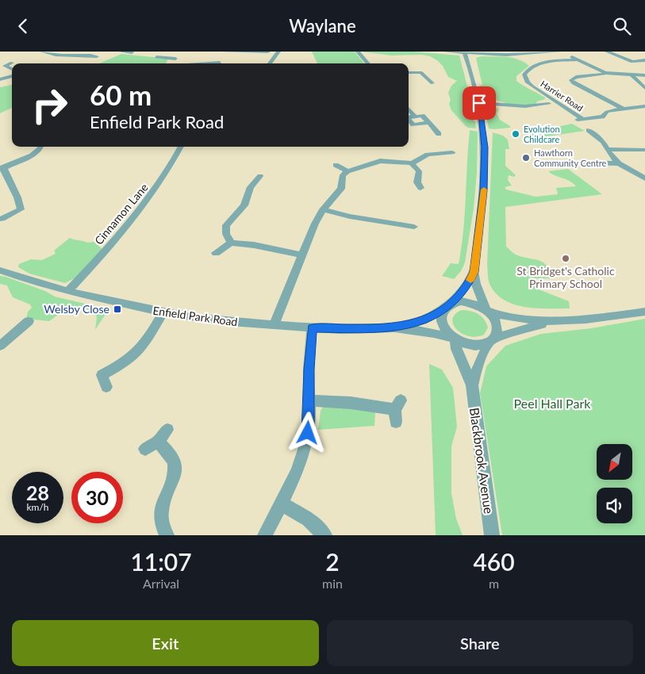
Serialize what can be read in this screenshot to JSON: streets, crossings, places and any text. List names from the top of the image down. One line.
{"streets":{"street":["Harrier Road","Cinnamon Lane","Enfield Park Road","Blackbrook Avenue"]},"crossings":[["Cinnamon Lane","Enfield Park Road"],["Enfield Park Road","Blackbrook Avenue"]],"parks":["Peel Hall Park"],"places":{"other":["Evolution Childcare","Hawthorn Community Centre","St Bridget's Catholic Primary School"],"transit":["Welsby Close"]},"north":"bottom left","page":{"header":"Waylane","turn":["60 m","Enfield Park Road"],"speed":"28 km/h","limit":"30","eta":["11:07","Arrival","2","min","460","m"],"buttons":["Exit","Share"]}}
